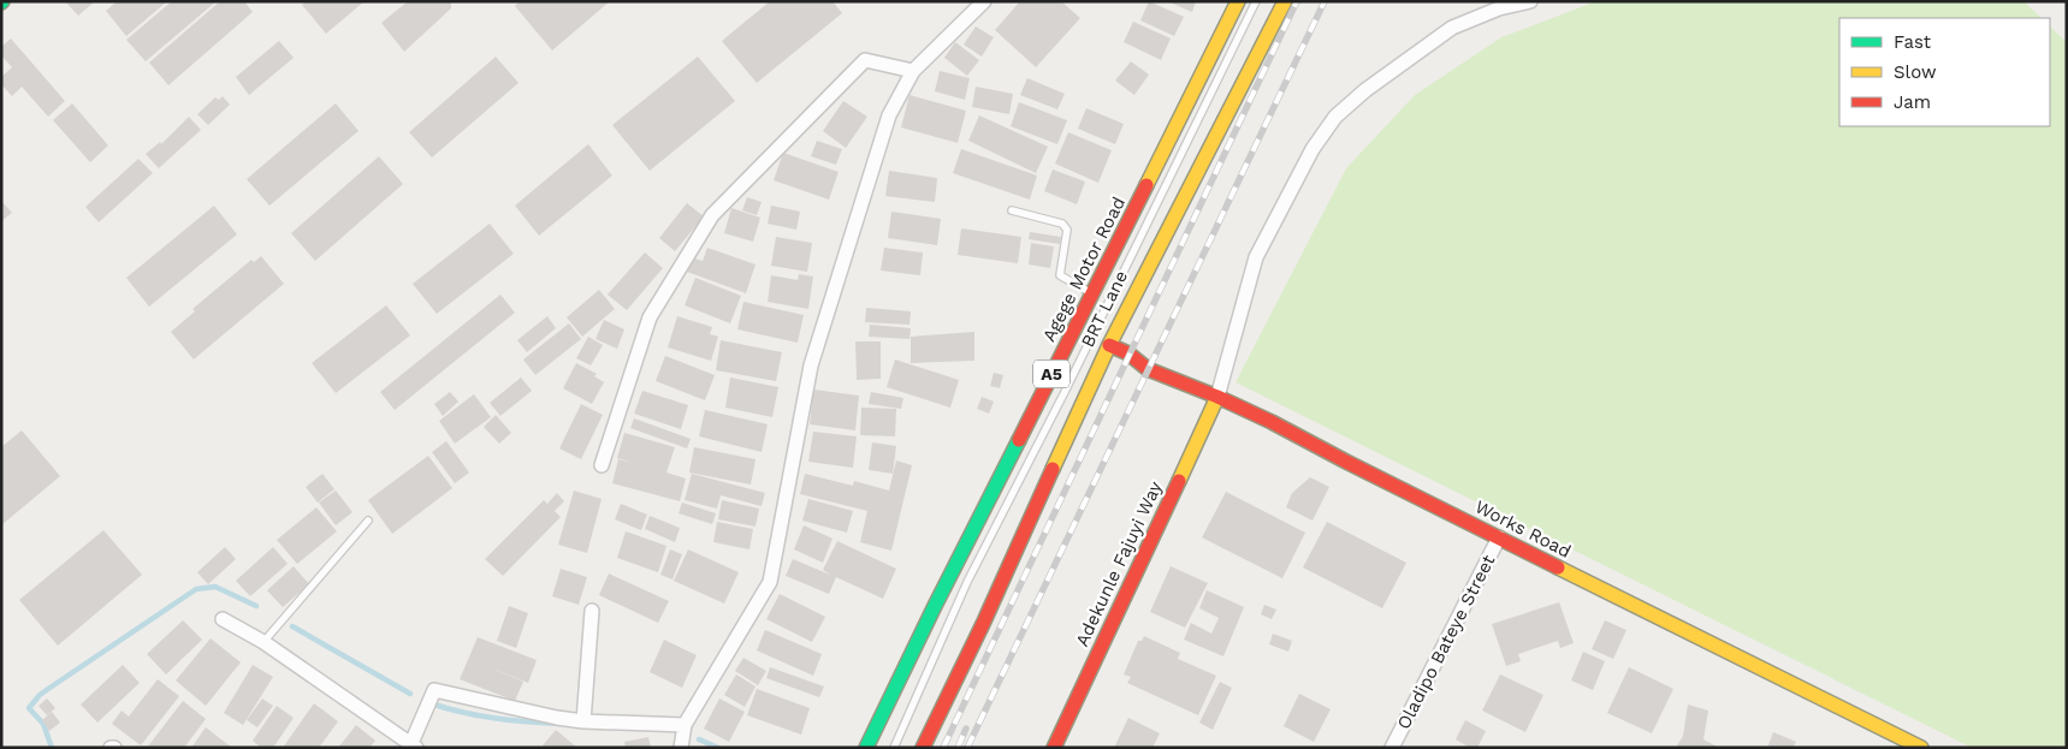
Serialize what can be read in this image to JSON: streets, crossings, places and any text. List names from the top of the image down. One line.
{"streets":{"main road":["Agege Motor Road","A5","Works Road","Adekunle Fajuyi Way"],"street":["Oladipo Bateye Street"],"lane":["BRT Lane"]},"crossings":[["A5","Works Road"],["Works Road","Adekunle Fajuyi Way"],["Works Road","Oladipo Bateye Street"]],"legend":["Fast","Slow","Jam"]}
